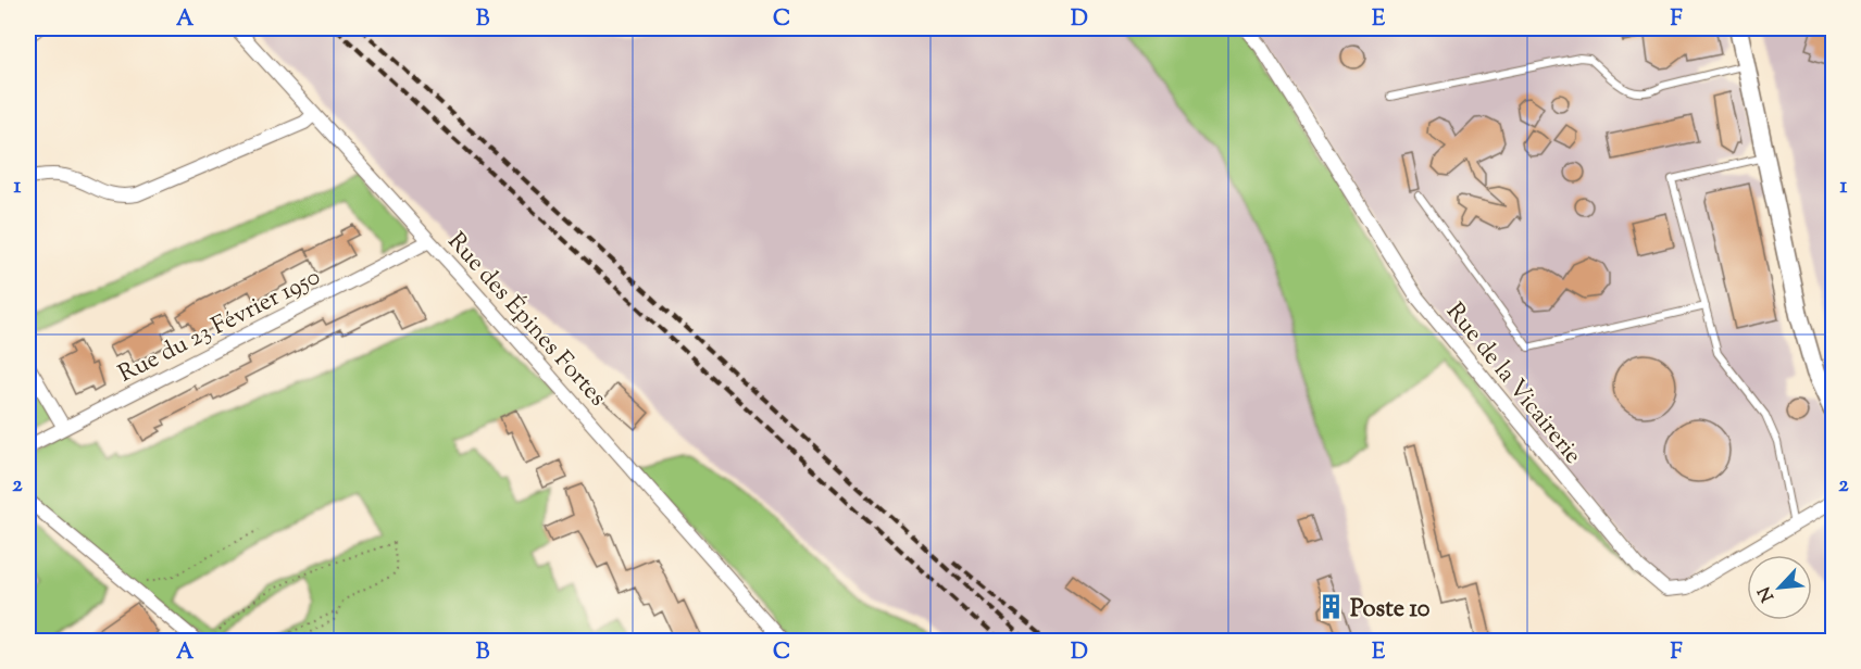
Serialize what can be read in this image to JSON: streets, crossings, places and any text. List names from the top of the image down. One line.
{"streets":{"street":["Rue des Épines Fortes","Rue du 23 Février 1950","Rue de la Vicairerie"]},"crossings":[["Rue des Épines Fortes","Rue du 23 Février 1950"]],"places":{"building":["Poste 10"]},"north":"bottom left","grid":{"columns":["A","B","C","D","E","F"],"rows":["1","2"]}}
